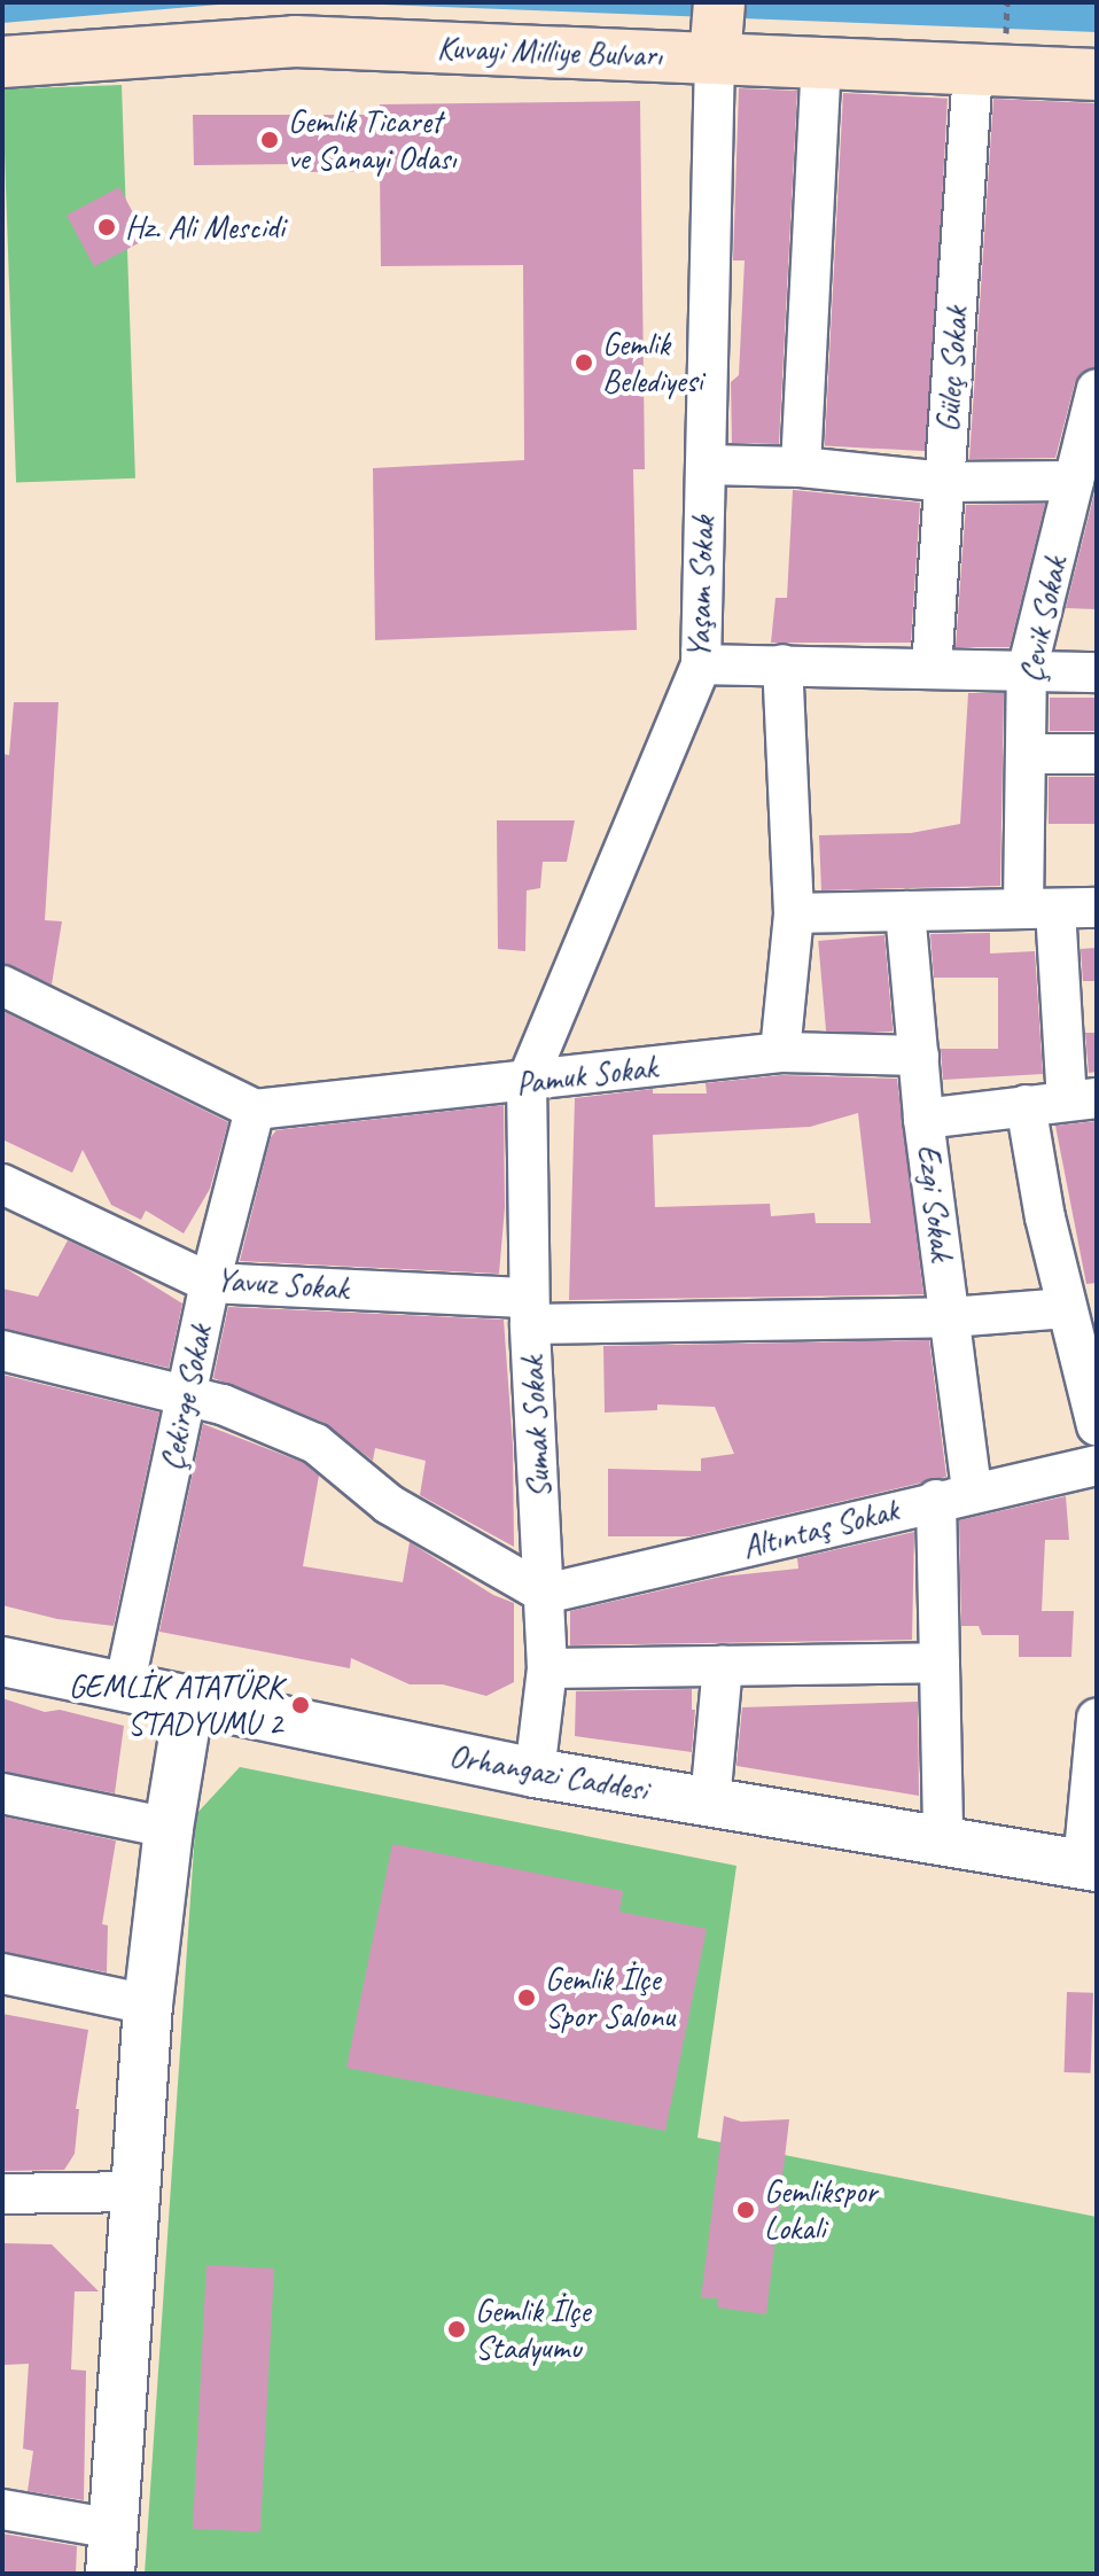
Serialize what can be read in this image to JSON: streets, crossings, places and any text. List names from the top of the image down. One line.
{"streets":{"main road":["Kuvayi Milliye Bulvarı"],"street":["Güleç Sokak","Yaşam Sokak","Çevik Sokak","Pamuk Sokak","Ezgi Sokak","Yavuz Sokak","Çekirge Sokak","Sumak Sokak","Altıntaş Sokak","Orhangazi Caddesi"]},"crossings":[["Kuvayi Milliye Bulvarı","Güleç Sokak"],["Kuvayi Milliye Bulvarı","Yaşam Sokak"],["Yaşam Sokak","Pamuk Sokak"],["Yaşam Sokak","Sumak Sokak"],["Pamuk Sokak","Ezgi Sokak"],["Pamuk Sokak","Çekirge Sokak"],["Pamuk Sokak","Sumak Sokak"],["Ezgi Sokak","Yavuz Sokak"],["Ezgi Sokak","Altıntaş Sokak"],["Ezgi Sokak","Orhangazi Caddesi"],["Yavuz Sokak","Çekirge Sokak"],["Yavuz Sokak","Sumak Sokak"],["Çekirge Sokak","Orhangazi Caddesi"],["Sumak Sokak","Altıntaş Sokak"],["Sumak Sokak","Orhangazi Caddesi"]],"places":["Gemlik Ticaret ve Sanayi Odası","Hz. Ali Mescidi","Gemlik Belediyesi","GEMLİK ATATÜRK STADYUMU 2","Gemlik İlçe Spor Salonu","Gemlikspor Lokali","Gemlik İlçe Stadyumu"]}
